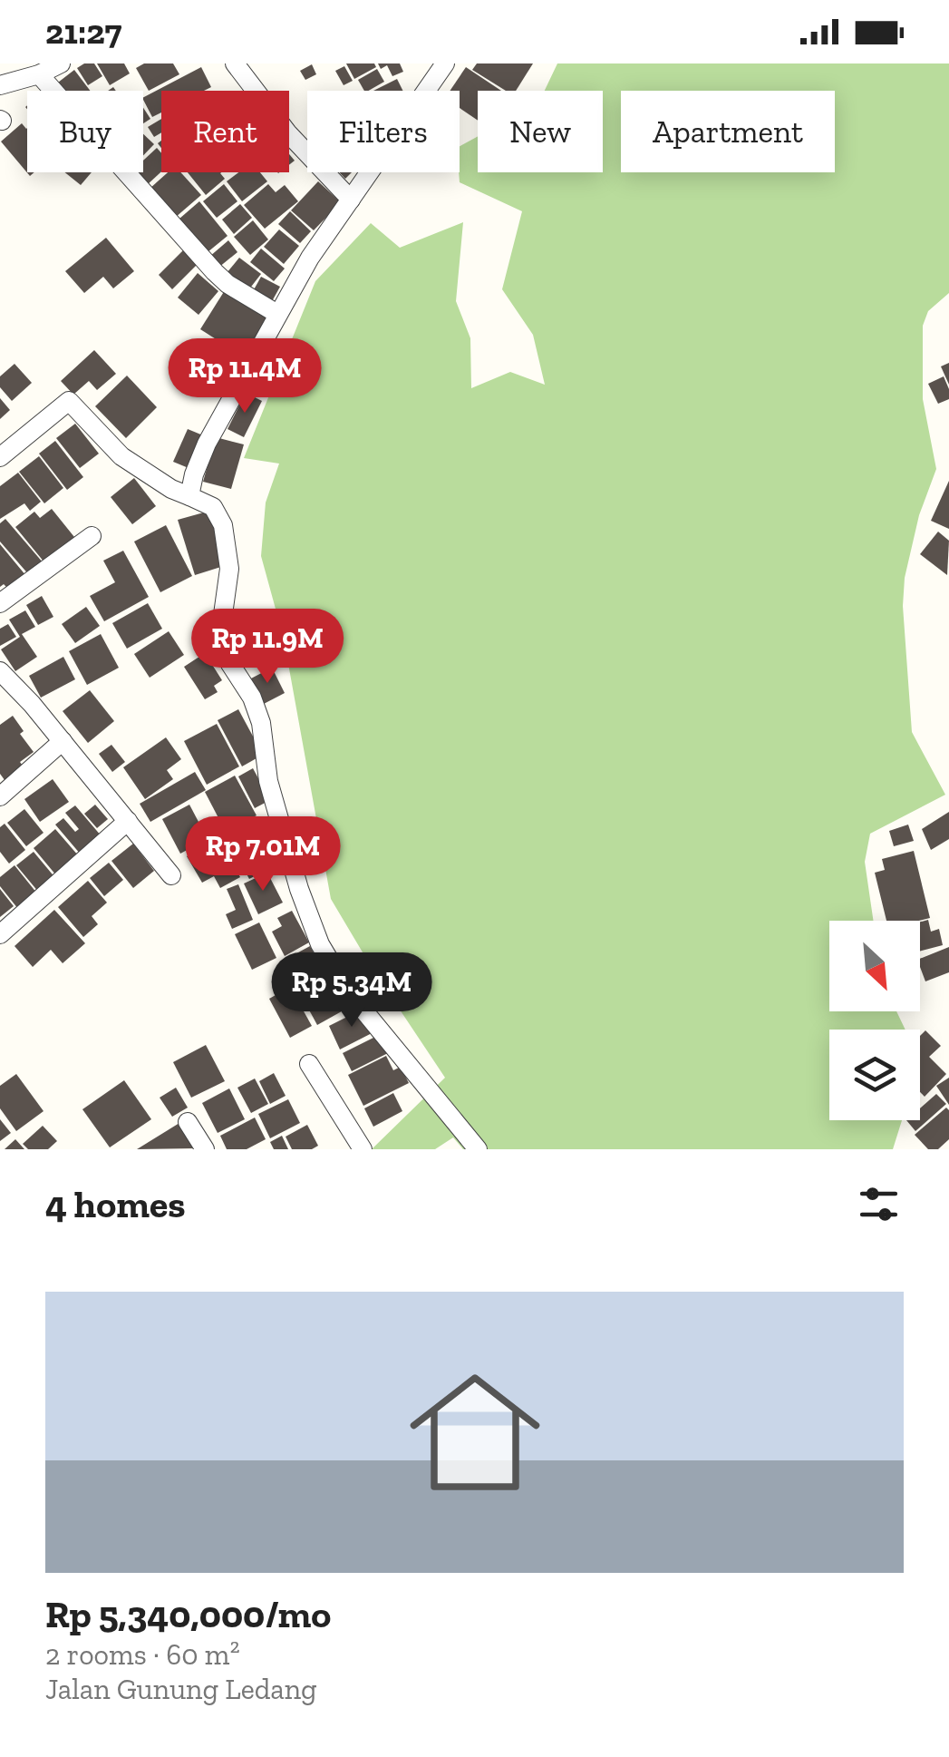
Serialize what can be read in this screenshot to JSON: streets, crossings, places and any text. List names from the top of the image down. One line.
{"north":"bottom right","page":{"status":"21:27","chip":["Buy","Rent","Filters","New","Apartment"],"price":["Rp 11.4M","Rp 11.9M","Rp 7.01M","Rp 5.34M"],"heading":"4 homes","list":[{"name":"Rp 5,340,000/mo","note":"2 rooms · 60 m² · Jalan Gunung Ledang"}]}}
